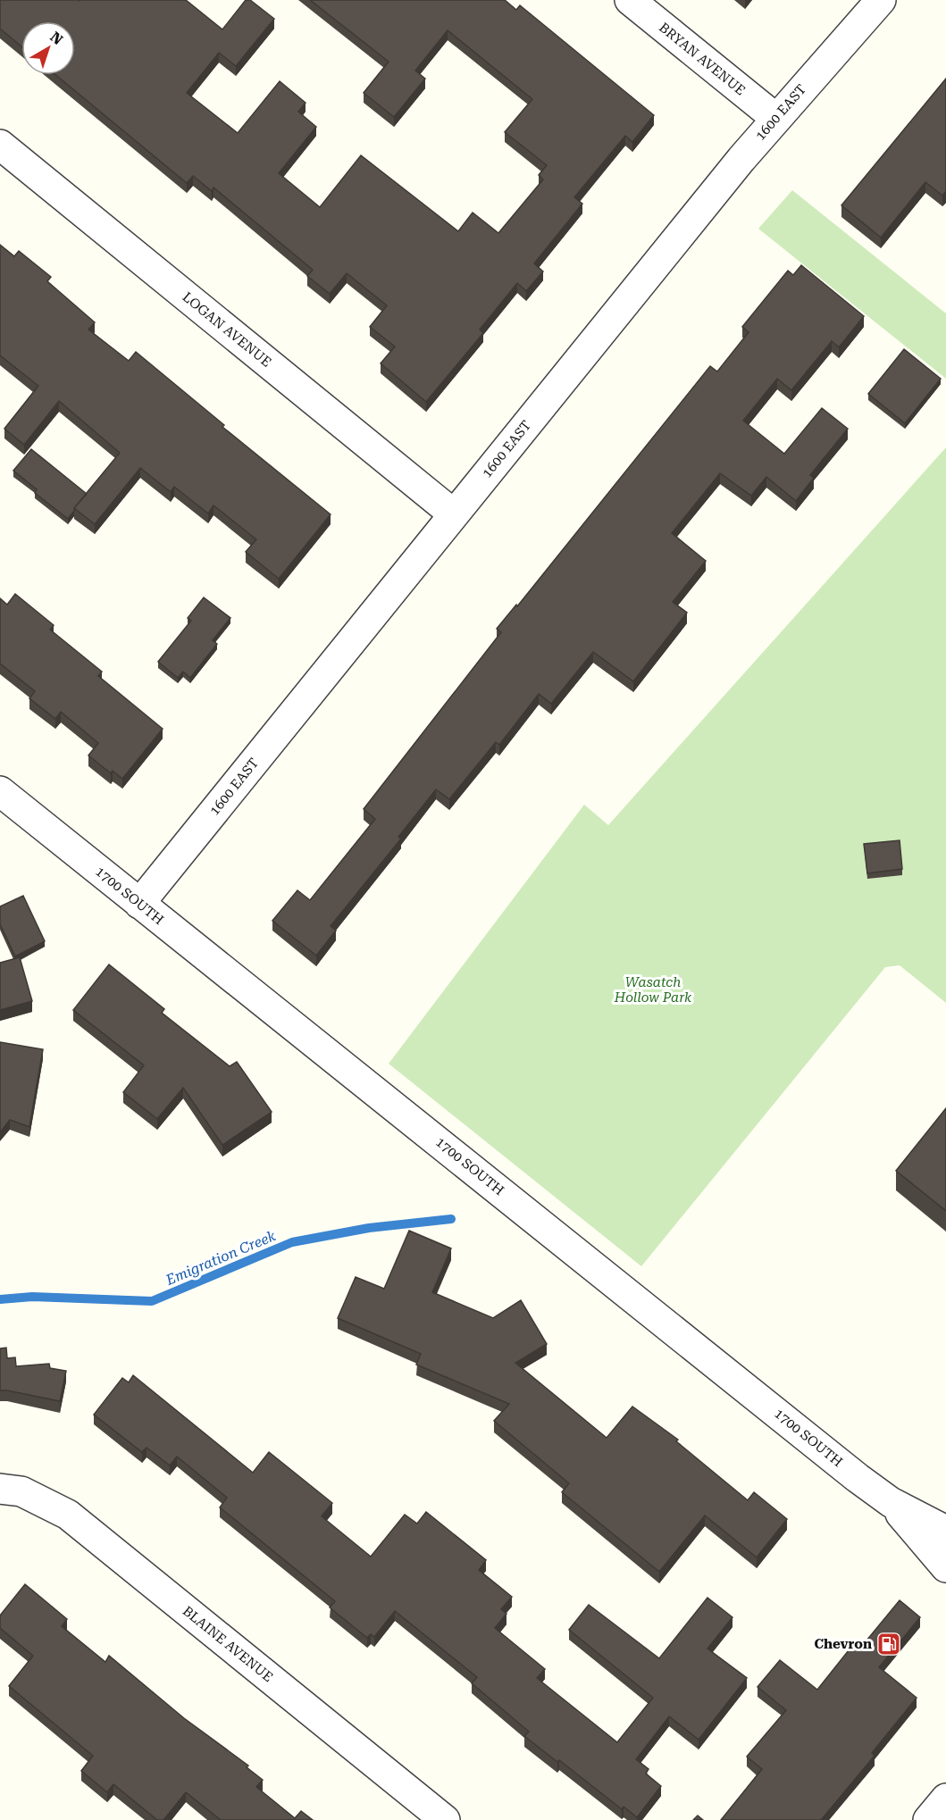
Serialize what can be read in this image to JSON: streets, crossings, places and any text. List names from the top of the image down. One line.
{"streets":{"street":["BRYAN AVENUE","1600 EAST","LOGAN AVENUE","1700 SOUTH","BLAINE AVENUE"]},"crossings":[["BRYAN AVENUE","1600 EAST"],["1600 EAST","LOGAN AVENUE"],["1600 EAST","1700 SOUTH"]],"water":["Emigration Creek"],"parks":["Wasatch Hollow Park"],"places":{"fuel station":["Chevron"]},"north":"top right"}
